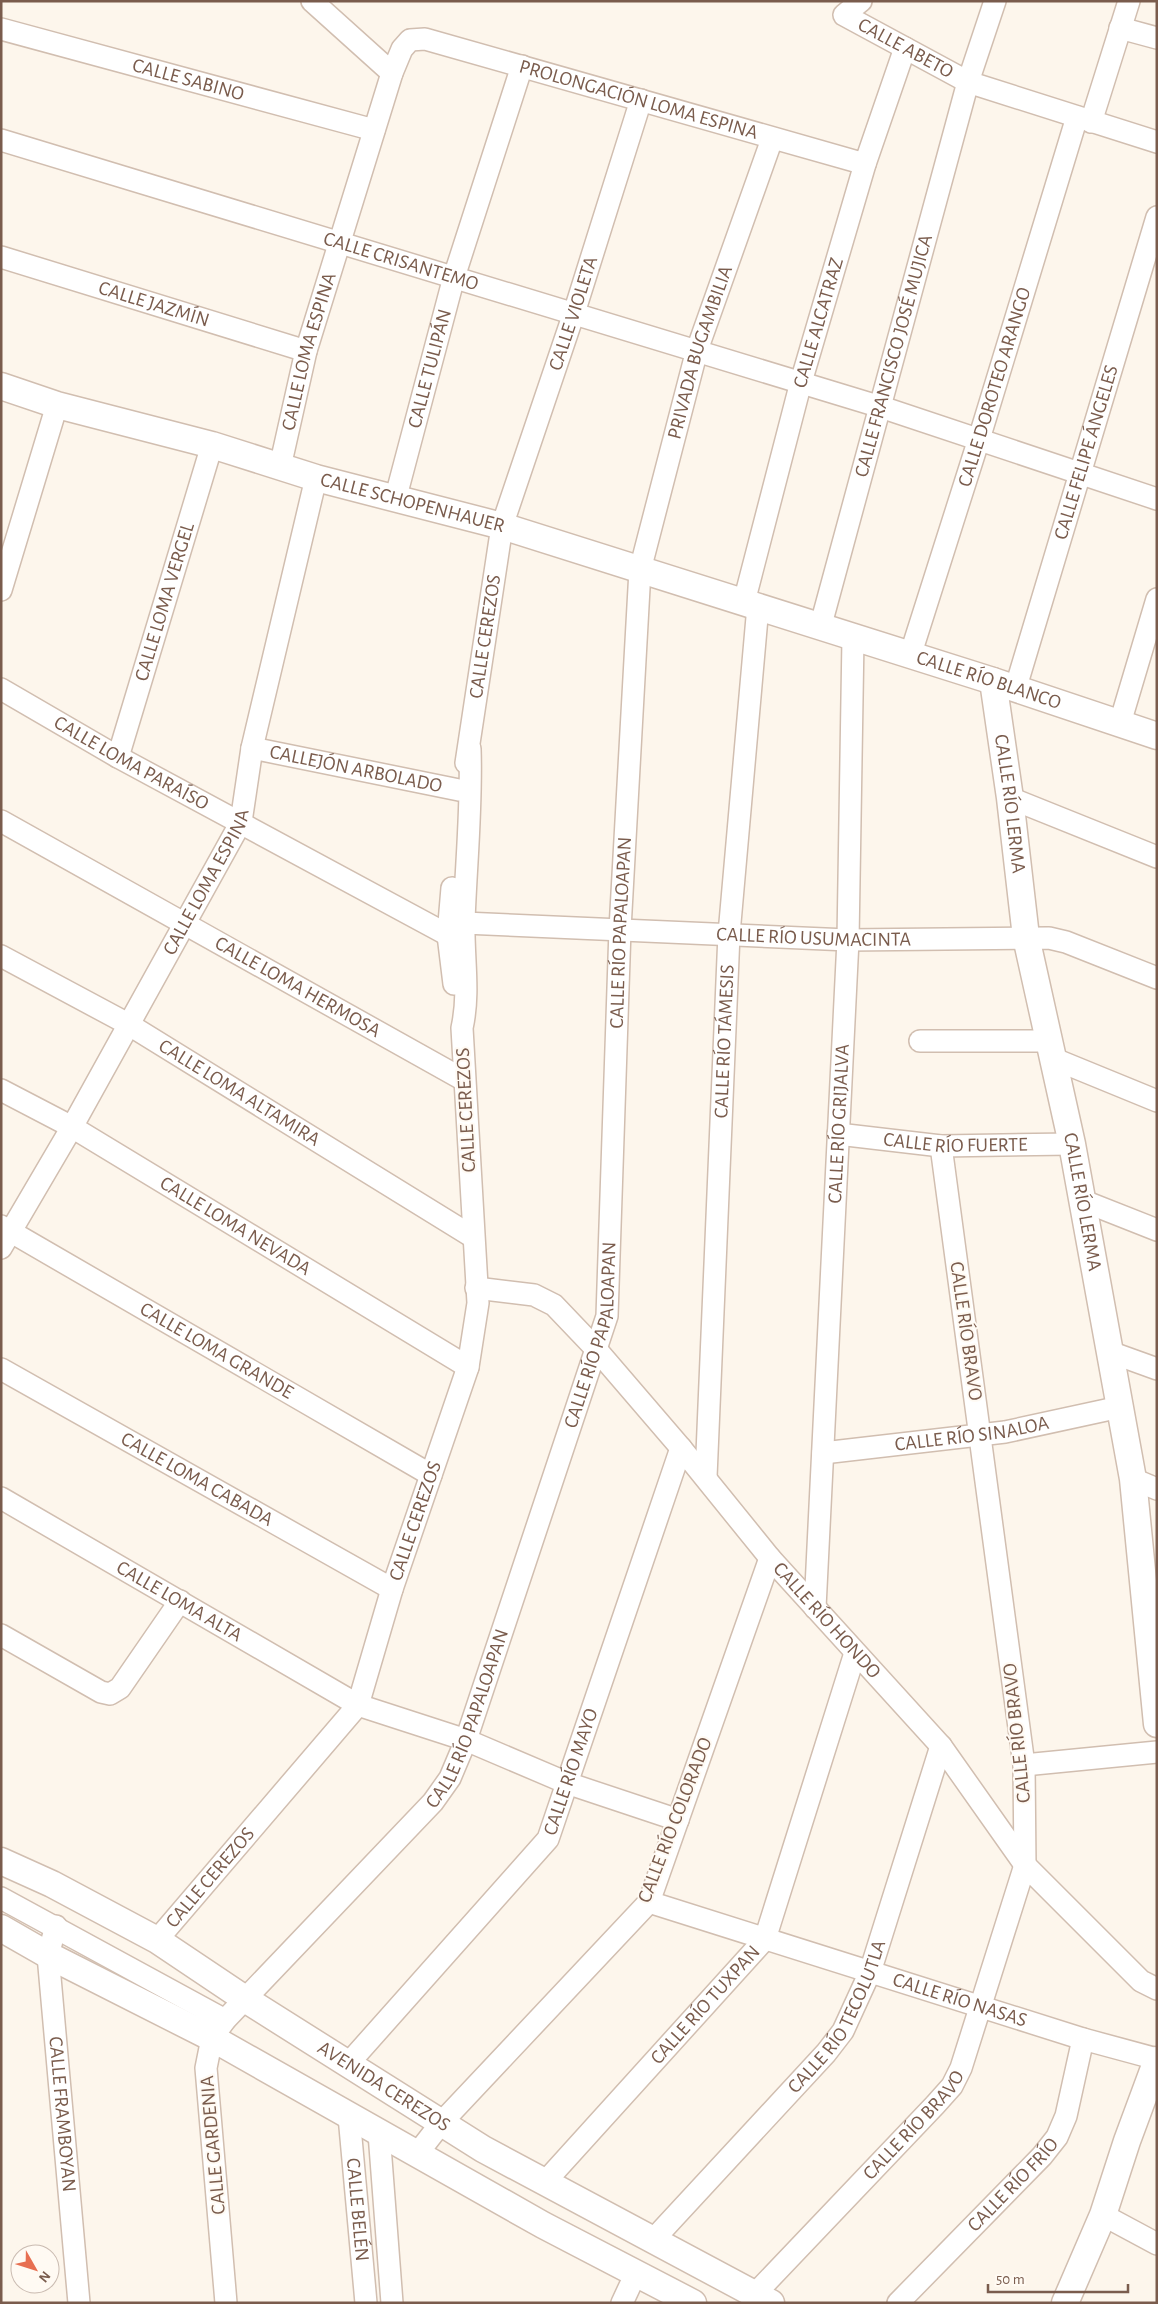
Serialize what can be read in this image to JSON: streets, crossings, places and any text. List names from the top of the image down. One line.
{"streets":{"street":["CALLE ABETO","CALLE SABINO","PROLONGACIÓN LOMA ESPINA","CALLE CRISANTEMO","CALLE JAZMÍN","CALLE VIOLETA","CALLE ALCATRAZ","CALLE LOMA ESPINA","PRIVADA BUGAMBILIA","CALLE FRANCISCO JOSÉ MUJICA","CALLE TULIPÁN","CALLE DOROTEO ARANGO","CALLE FELIPE ÁNGELES","CALLE SCHOPENHAUER","CALLE LOMA VERGEL","CALLE CEREZOS","CALLE RÍO BLANCO","CALLE LOMA PARAÍSO","CALLEJÓN ARBOLADO","CALLE RÍO LERMA","CALLE RÍO PAPALOAPAN","CALLE RÍO USUMACINTA","CALLE LOMA HERMOSA","CALLE RÍO TÁMESIS","CALLE LOMA ALTAMIRA","CALLE RÍO GRIJALVA","CALLE RÍO FUERTE","CALLE LOMA NEVADA","CALLE RÍO BRAVO","CALLE LOMA GRANDE","CALLE RÍO SINALOA","CALLE LOMA CABADA","CALLE LOMA ALTA","CALLE RÍO HONDO","CALLE RÍO MAYO","CALLE RÍO COLORADO","CALLE RÍO NASAS","CALLE RÍO TUXPAN","CALLE RÍO TECOLUTLA","AVENIDA CEREZOS","CALLE FRAMBOYAN","CALLE GARDENIA","CALLE RÍO FRÍO","CALLE BELÉN"]},"crossings":[["CALLE ABETO","CALLE ALCATRAZ"],["CALLE ABETO","CALLE FRANCISCO JOSÉ MUJICA"],["CALLE ABETO","CALLE DOROTEO ARANGO"],["CALLE SABINO","CALLE LOMA ESPINA"],["PROLONGACIÓN LOMA ESPINA","CALLE VIOLETA"],["PROLONGACIÓN LOMA ESPINA","CALLE ALCATRAZ"],["PROLONGACIÓN LOMA ESPINA","CALLE LOMA ESPINA"],["PROLONGACIÓN LOMA ESPINA","PRIVADA BUGAMBILIA"],["PROLONGACIÓN LOMA ESPINA","CALLE TULIPÁN"],["CALLE CRISANTEMO","CALLE VIOLETA"],["CALLE CRISANTEMO","CALLE ALCATRAZ"],["CALLE CRISANTEMO","CALLE LOMA ESPINA"],["CALLE CRISANTEMO","PRIVADA BUGAMBILIA"],["CALLE CRISANTEMO","CALLE FRANCISCO JOSÉ MUJICA"],["CALLE CRISANTEMO","CALLE TULIPÁN"],["CALLE CRISANTEMO","CALLE DOROTEO ARANGO"],["CALLE CRISANTEMO","CALLE FELIPE ÁNGELES"],["CALLE JAZMÍN","CALLE LOMA ESPINA"],["CALLE VIOLETA","CALLE SCHOPENHAUER"],["CALLE VIOLETA","CALLE CEREZOS"],["CALLE ALCATRAZ","CALLE SCHOPENHAUER"],["CALLE ALCATRAZ","CALLE RÍO TÁMESIS"],["CALLE LOMA ESPINA","CALLE SCHOPENHAUER"],["CALLE LOMA ESPINA","CALLE LOMA PARAÍSO"],["CALLE LOMA ESPINA","CALLEJÓN ARBOLADO"],["CALLE LOMA ESPINA","CALLE LOMA HERMOSA"],["CALLE LOMA ESPINA","CALLE LOMA ALTAMIRA"],["CALLE LOMA ESPINA","CALLE LOMA NEVADA"],["CALLE LOMA ESPINA","CALLE LOMA GRANDE"],["PRIVADA BUGAMBILIA","CALLE SCHOPENHAUER"],["PRIVADA BUGAMBILIA","CALLE RÍO PAPALOAPAN"],["CALLE FRANCISCO JOSÉ MUJICA","CALLE SCHOPENHAUER"],["CALLE FRANCISCO JOSÉ MUJICA","CALLE RÍO BLANCO"],["CALLE TULIPÁN","CALLE SCHOPENHAUER"],["CALLE DOROTEO ARANGO","CALLE RÍO BLANCO"],["CALLE FELIPE ÁNGELES","CALLE RÍO BLANCO"],["CALLE FELIPE ÁNGELES","CALLE RÍO LERMA"],["CALLE SCHOPENHAUER","CALLE LOMA VERGEL"],["CALLE SCHOPENHAUER","CALLE CEREZOS"],["CALLE SCHOPENHAUER","CALLE RÍO BLANCO"],["CALLE SCHOPENHAUER","CALLE RÍO PAPALOAPAN"],["CALLE SCHOPENHAUER","CALLE RÍO TÁMESIS"],["CALLE LOMA VERGEL","CALLE LOMA PARAÍSO"],["CALLE CEREZOS","CALLE LOMA PARAÍSO"],["CALLE CEREZOS","CALLEJÓN ARBOLADO"],["CALLE CEREZOS","CALLE RÍO USUMACINTA"],["CALLE CEREZOS","CALLE LOMA HERMOSA"],["CALLE CEREZOS","CALLE LOMA ALTAMIRA"],["CALLE CEREZOS","CALLE LOMA NEVADA"],["CALLE CEREZOS","CALLE LOMA GRANDE"],["CALLE CEREZOS","CALLE LOMA CABADA"],["CALLE CEREZOS","CALLE LOMA ALTA"],["CALLE CEREZOS","CALLE RÍO HONDO"],["CALLE CEREZOS","AVENIDA CEREZOS"],["CALLE RÍO BLANCO","CALLE RÍO LERMA"],["CALLE RÍO BLANCO","CALLE RÍO GRIJALVA"],["CALLE LOMA PARAÍSO","CALLE RÍO USUMACINTA"],["CALLE RÍO LERMA","CALLE RÍO USUMACINTA"],["CALLE RÍO LERMA","CALLE RÍO FUERTE"],["CALLE RÍO LERMA","CALLE RÍO SINALOA"],["CALLE RÍO PAPALOAPAN","CALLE RÍO USUMACINTA"],["CALLE RÍO PAPALOAPAN","CALLE LOMA ALTA"],["CALLE RÍO PAPALOAPAN","CALLE RÍO HONDO"],["CALLE RÍO PAPALOAPAN","AVENIDA CEREZOS"],["CALLE RÍO USUMACINTA","CALLE RÍO TÁMESIS"],["CALLE RÍO USUMACINTA","CALLE RÍO GRIJALVA"],["CALLE RÍO TÁMESIS","CALLE RÍO HONDO"],["CALLE RÍO GRIJALVA","CALLE RÍO FUERTE"],["CALLE RÍO GRIJALVA","CALLE RÍO SINALOA"],["CALLE RÍO GRIJALVA","CALLE RÍO HONDO"],["CALLE RÍO FUERTE","CALLE RÍO BRAVO"],["CALLE RÍO BRAVO","CALLE RÍO SINALOA"],["CALLE RÍO BRAVO","CALLE RÍO HONDO"],["CALLE RÍO BRAVO","CALLE RÍO NASAS"],["CALLE RÍO BRAVO","AVENIDA CEREZOS"],["CALLE LOMA ALTA","CALLE RÍO MAYO"],["CALLE LOMA ALTA","CALLE RÍO COLORADO"],["CALLE RÍO HONDO","CALLE RÍO MAYO"],["CALLE RÍO HONDO","CALLE RÍO COLORADO"],["CALLE RÍO HONDO","CALLE RÍO TUXPAN"],["CALLE RÍO HONDO","CALLE RÍO TECOLUTLA"],["CALLE RÍO MAYO","AVENIDA CEREZOS"],["CALLE RÍO COLORADO","CALLE RÍO NASAS"],["CALLE RÍO COLORADO","AVENIDA CEREZOS"],["CALLE RÍO NASAS","CALLE RÍO TUXPAN"],["CALLE RÍO NASAS","CALLE RÍO TECOLUTLA"],["CALLE RÍO NASAS","CALLE RÍO FRÍO"],["CALLE RÍO TUXPAN","AVENIDA CEREZOS"],["CALLE RÍO TECOLUTLA","AVENIDA CEREZOS"],["AVENIDA CEREZOS","CALLE FRAMBOYAN"],["AVENIDA CEREZOS","CALLE GARDENIA"],["AVENIDA CEREZOS","CALLE BELÉN"]],"scale_bar":"50 m","north":"bottom right"}
